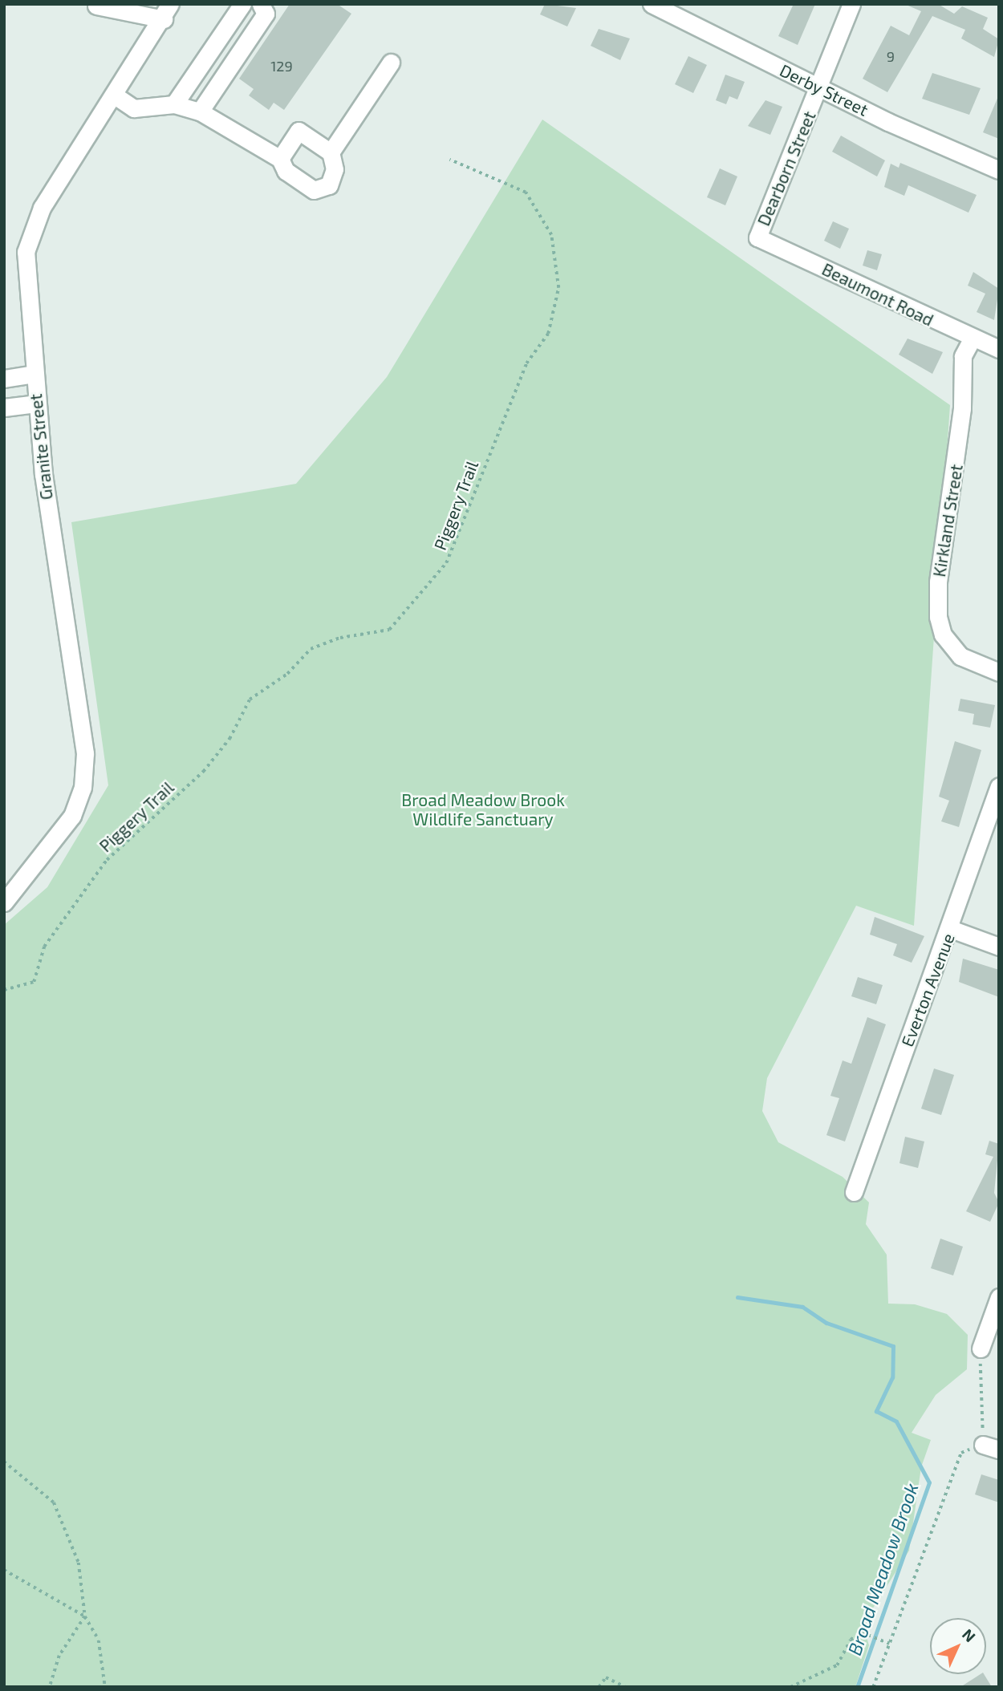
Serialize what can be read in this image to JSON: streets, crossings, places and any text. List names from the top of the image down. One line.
{"streets":{"street":["Derby Street","Dearborn Street","Beaumont Road","Granite Street","Kirkland Street","Everton Avenue"],"path":["Piggery Trail"]},"crossings":[["Derby Street","Dearborn Street"],["Dearborn Street","Beaumont Road"],["Beaumont Road","Kirkland Street"]],"water":["Broad Meadow Brook"],"parks":["Broad Meadow Brook Wildlife Sanctuary"],"house_numbers":["9","129"],"north":"top right"}
